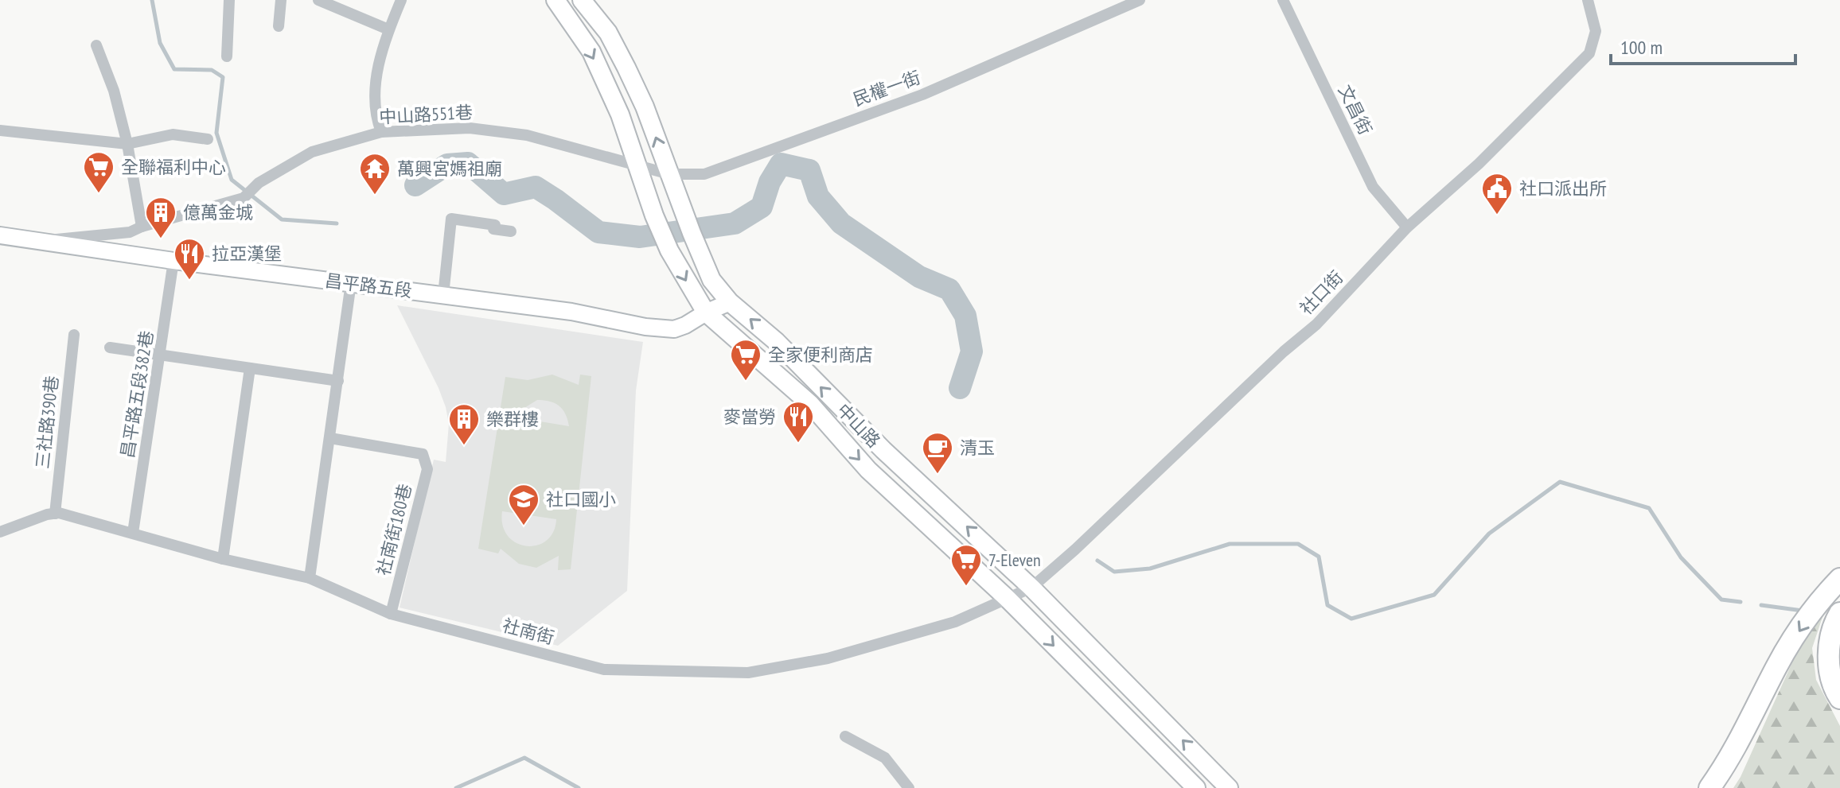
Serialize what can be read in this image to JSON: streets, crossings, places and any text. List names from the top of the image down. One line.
{"streets":{"main road":["中山路"],"street":["民權一街","文昌街","中山路551巷","昌平路五段","社口街","昌平路五段382巷","三社路390巷","社南街180巷","社南街"]},"crossings":[["民權一街","中山路551巷"],["民權一街","中山路"],["文昌街","社口街"],["中山路551巷","昌平路五段"],["中山路551巷","中山路"],["昌平路五段","昌平路五段382巷"],["昌平路五段","中山路"],["社口街","中山路"],["社口街","社南街"],["昌平路五段382巷","社南街"],["三社路390巷","社南街"],["中山路","社南街"],["社南街180巷","社南街"]],"places":{"supermarket":["全聯福利中心","全家便利商店","7-Eleven"],"temple":["萬興宮媽祖廟"],"public building":["社口派出所"],"building":["億萬金城","樂群樓"],"restaurant":["拉亞漢堡","麥當勞"],"cafe":["清玉"],"school or university":["社口國小"]},"scale_bar":"100 m"}
